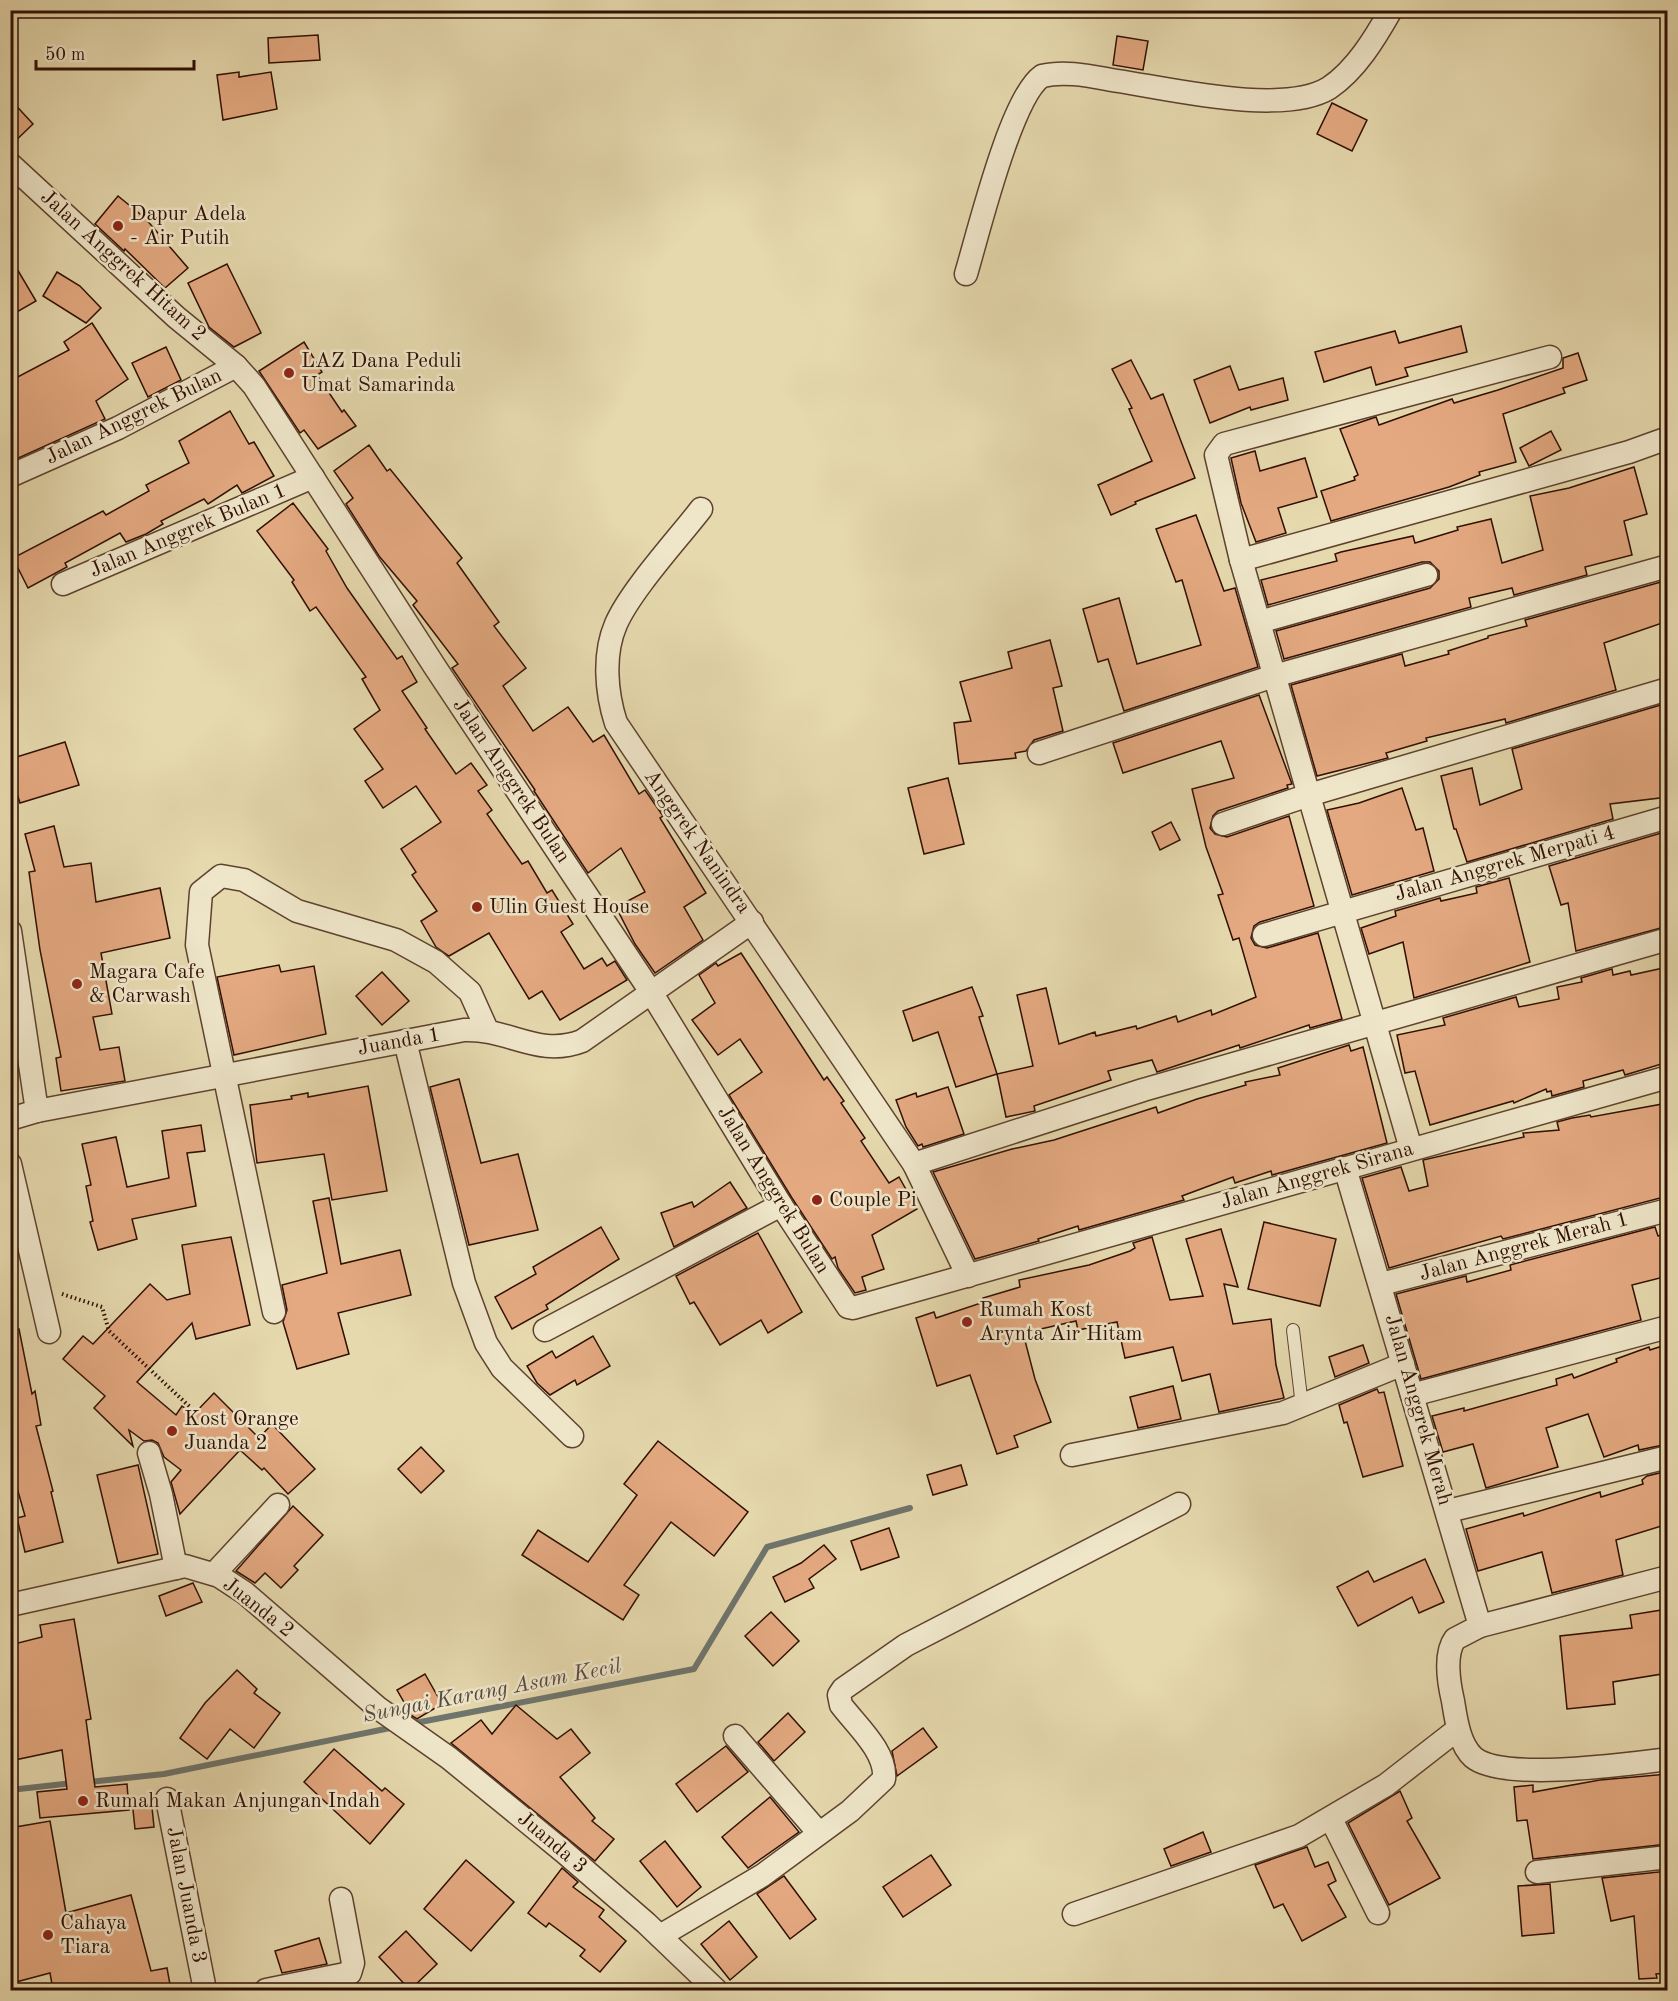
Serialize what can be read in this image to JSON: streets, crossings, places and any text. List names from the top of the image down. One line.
{"streets":{"street":["Jalan Anggrek Hitam 2","Jalan Anggrek Bulan","Jalan Anggrek Bulan 1","Anggrek Nanindra","Jalan Anggrek Merpati 4","Juanda 1","Jalan Anggrek Sirana","Jalan Anggrek Merah 1","Jalan Anggrek Merah","Juanda 2","Juanda 3","Jalan Juanda 3"]},"crossings":[["Jalan Anggrek Hitam 2","Jalan Anggrek Bulan"],["Jalan Anggrek Bulan","Jalan Anggrek Bulan 1"],["Jalan Anggrek Bulan","Anggrek Nanindra"],["Jalan Anggrek Bulan","Juanda 1"],["Jalan Anggrek Bulan","Jalan Anggrek Sirana"],["Anggrek Nanindra","Juanda 1"],["Anggrek Nanindra","Jalan Anggrek Sirana"],["Jalan Anggrek Sirana","Jalan Anggrek Merah"],["Jalan Anggrek Merah 1","Jalan Anggrek Merah"],["Juanda 2","Juanda 3"]],"water":["Sungai Karang Asam Kecil"],"places":["Dapur Adela - Air Putih","LAZ Dana Peduli Umat Samarinda","Ulin Guest House","Magara Cafe & Carwash","Couple Pi","Rumah Kost Arynta Air Hitam","Kost Orange Juanda 2","Rumah Makan Anjungan Indah","Cahaya Tiara"],"scale_bar":"50 m"}
